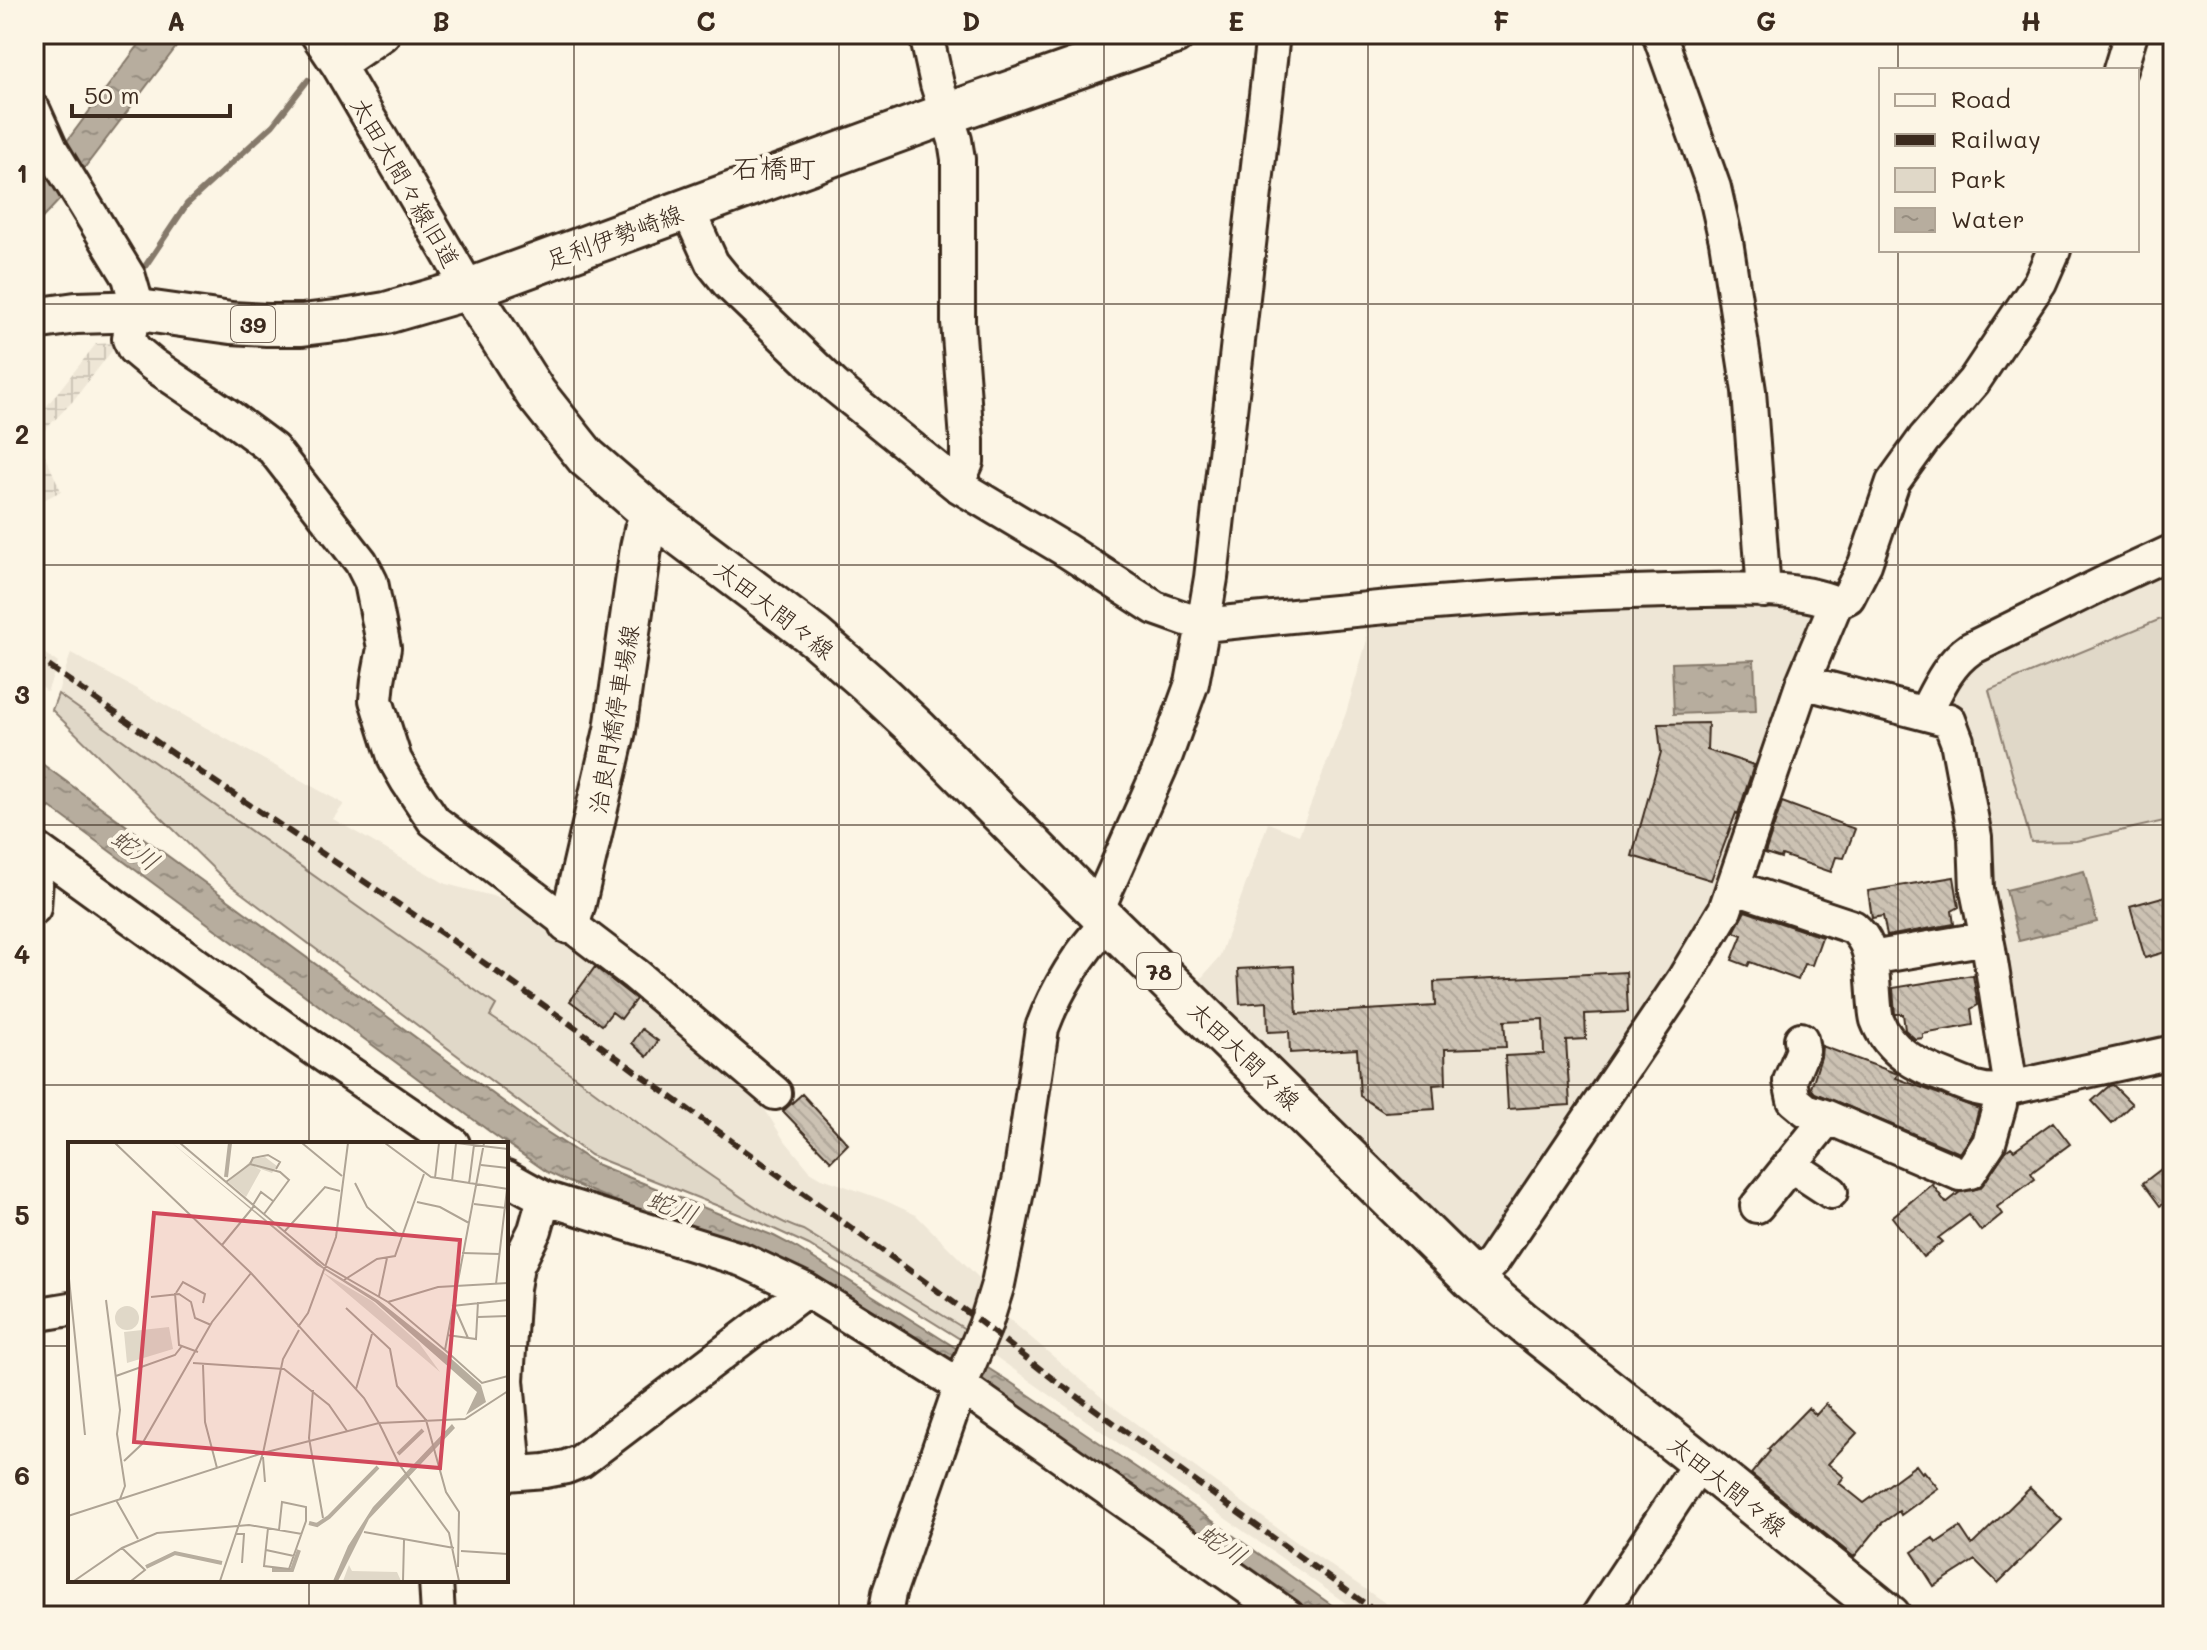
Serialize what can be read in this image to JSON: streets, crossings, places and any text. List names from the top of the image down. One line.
{"streets":{"main road":["足利伊勢崎線","39","太田大間々線","治良門橋停車場線","78"],"street":["太田大間々線旧道"]},"crossings":[["太田大間々線旧道","足利伊勢崎線"],["太田大間々線旧道","太田大間々線"],["足利伊勢崎線","太田大間々線"],["太田大間々線","治良門橋停車場線"]],"districts":["石橋町"],"water":["蛇川"],"legend":["Road","Railway","Park","Water"],"scale_bar":"50 m","grid":{"columns":["A","B","C","D","E","F","G","H"],"rows":["1","2","3","4","5","6"]}}
